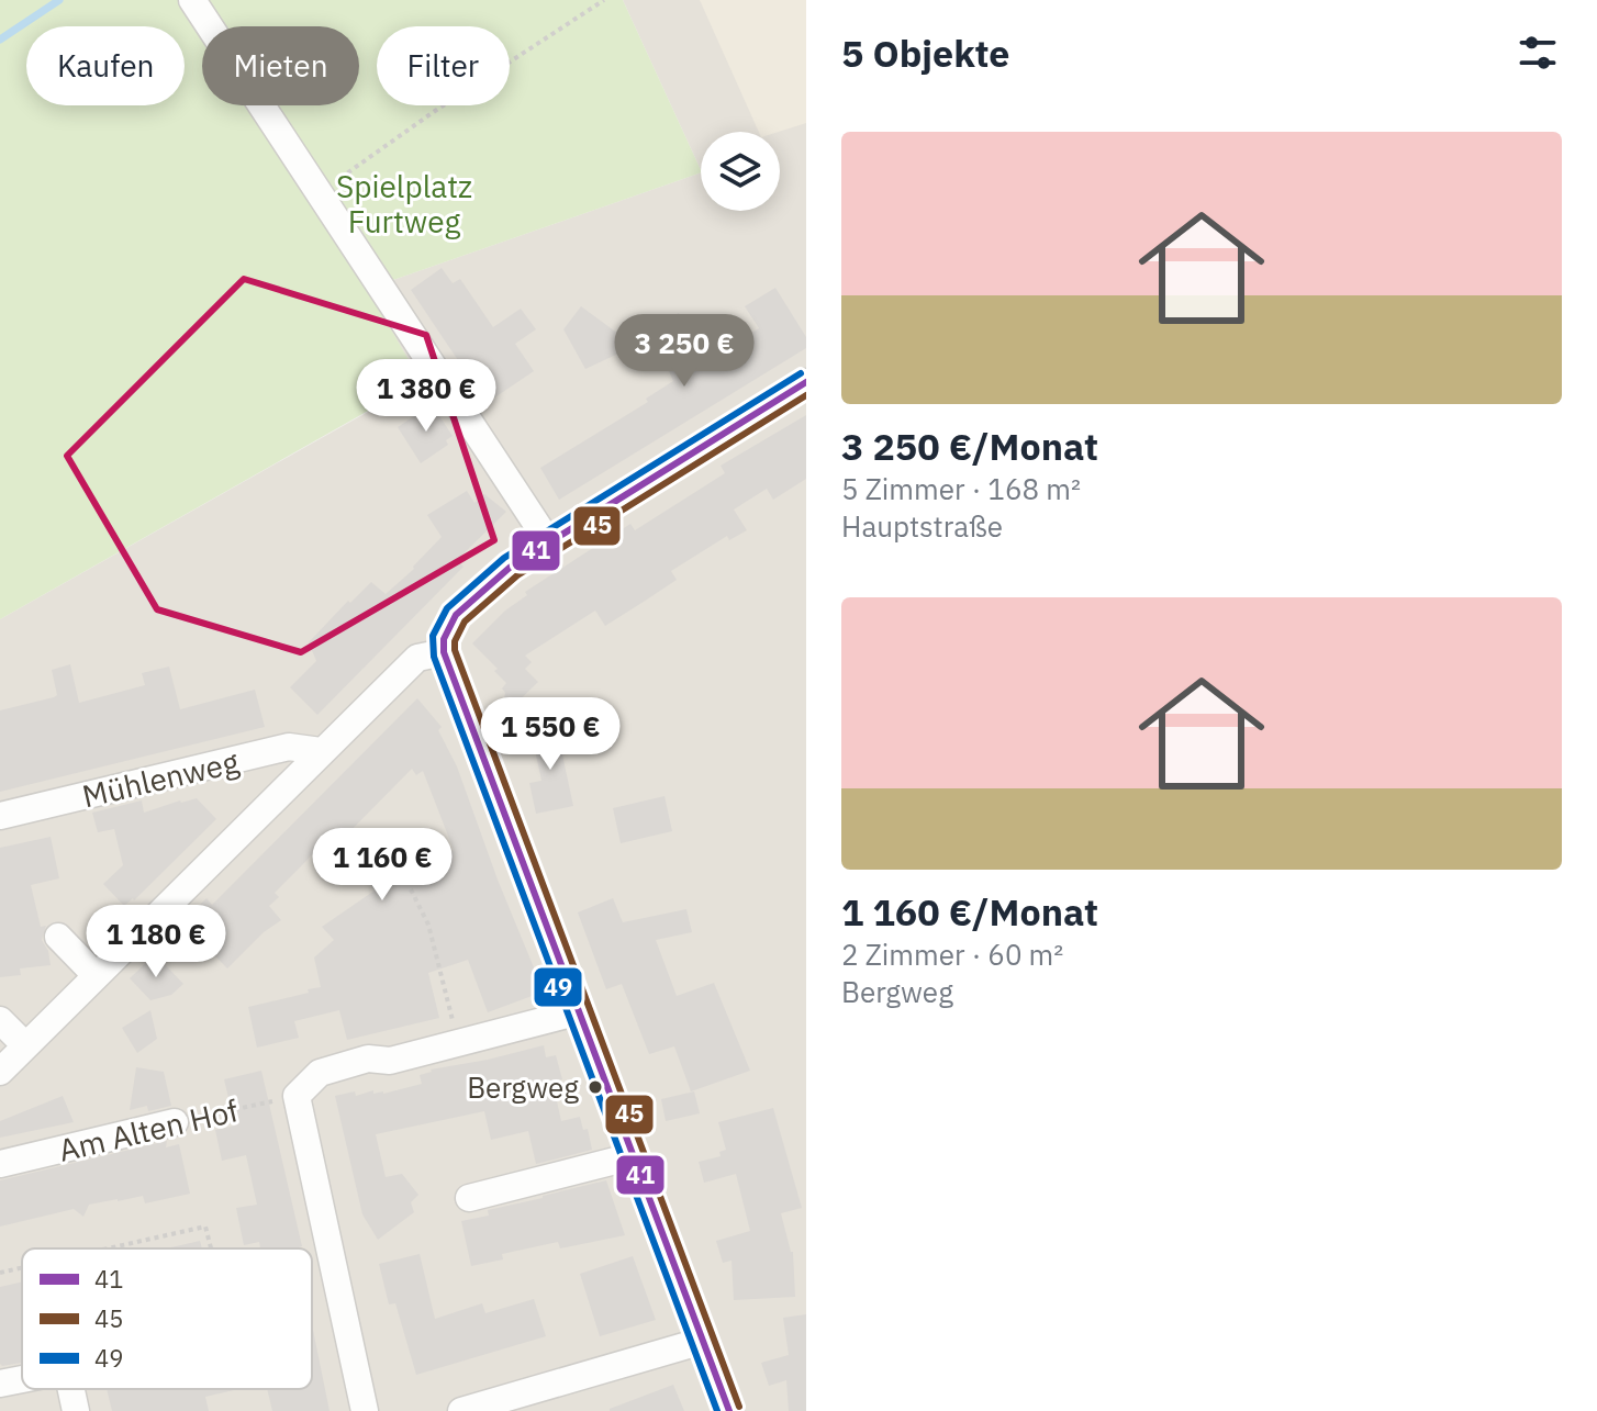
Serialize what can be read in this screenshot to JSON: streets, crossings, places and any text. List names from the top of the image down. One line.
{"streets":{"street":["Mühlenweg","Am Alten Hof"]},"parks":["Spielplatz Furtweg"],"places":["Bergweg"],"lines":["transit line 49","transit line 41","transit line 45"],"legend":["41","45","49"],"page":{"heading":"5 Objekte","chip":["Kaufen","Mieten","Filter"],"list":[{"name":"3 250 €/Monat","note":"5 Zimmer · 168 m² · Hauptstraße"},{"name":"1 160 €/Monat","note":"2 Zimmer · 60 m² · Bergweg"}],"price":["3 250 €","1 380 €","1 550 €","1 160 €","1 180 €"]}}
